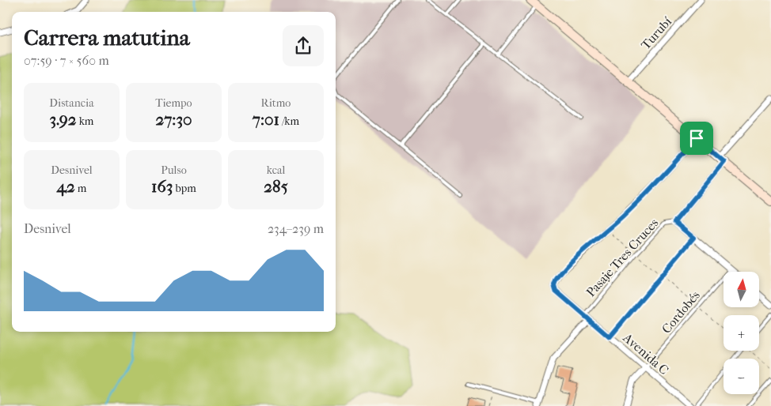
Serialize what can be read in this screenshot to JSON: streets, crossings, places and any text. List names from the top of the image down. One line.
{"streets":{"street":["Turubí","Pasaje Tres Cruces","Avenida C"],"lane":["Cordobés"]},"crossings":[["Pasaje Tres Cruces","Avenida C"],["Cordobés","Avenida C"]],"north":"top","page":{"heading":["Carrera matutina","07:59 · 7 × 560 m"],"stats":[["Distancia","3.92 km"],["Tiempo","27:30"],["Ritmo","7:01 /km"],["Desnivel","42 m"],["Pulso","163 bpm"],["kcal","285"]],"chart":["Desnivel","234–239 m"],"map_buttons":["+","−"]}}
